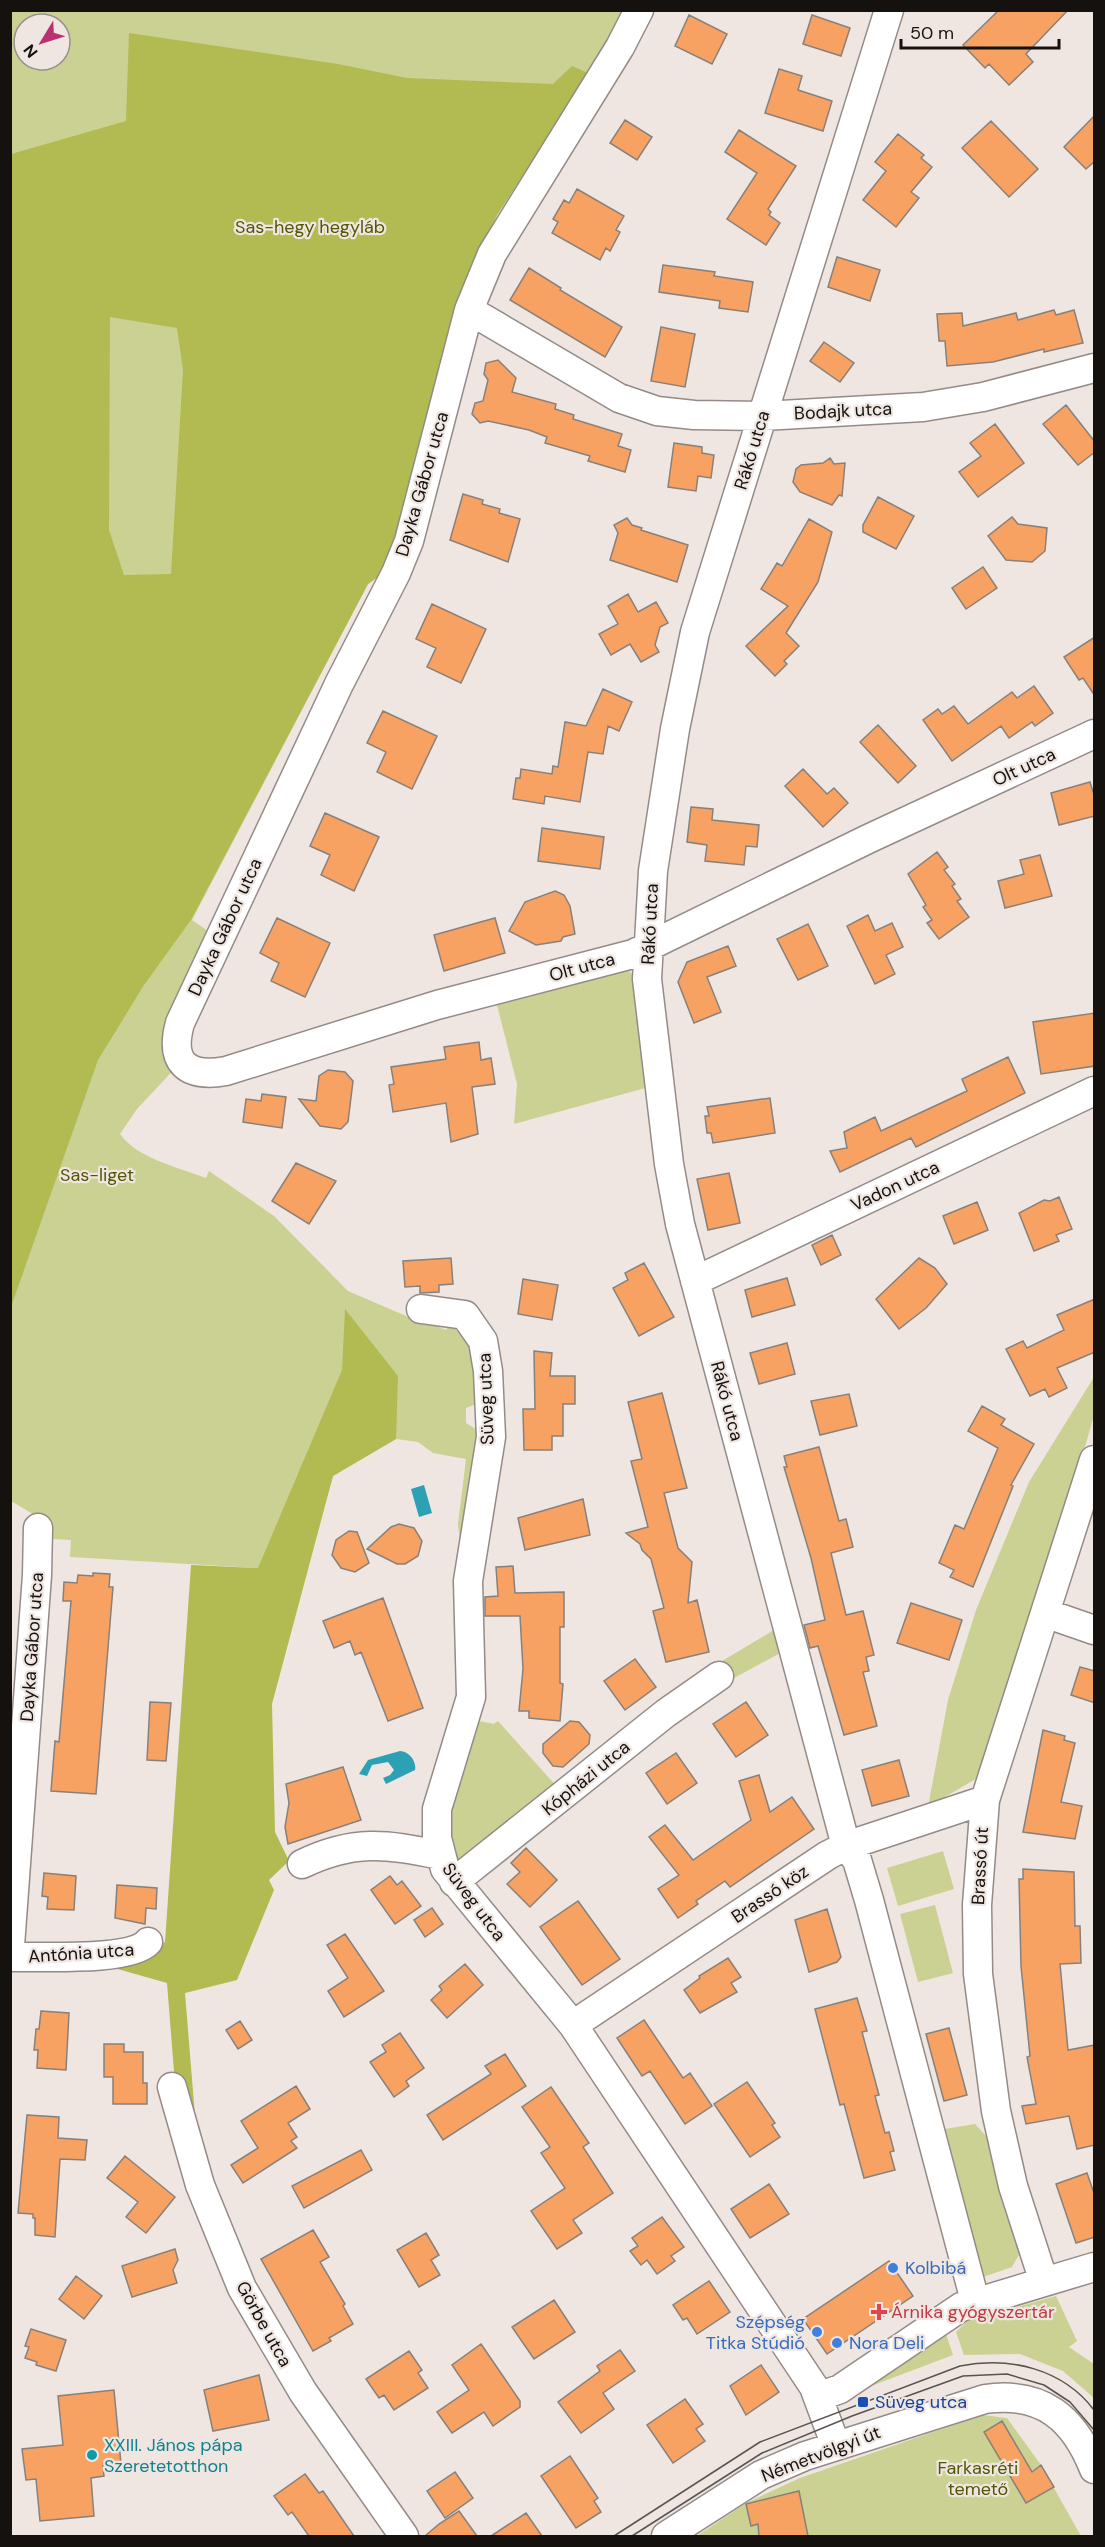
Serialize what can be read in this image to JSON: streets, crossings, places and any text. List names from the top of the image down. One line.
{"streets":{"street":["Bodajk utca","Rákó utca","Dayka Gábor utca","Olt utca","Vadon utca","Süveg utca","Kópházi utca","Brassó út","Brassó köz","Antónia utca","Görbe utca","Németvölgyi út"]},"crossings":[["Bodajk utca","Rákó utca"],["Bodajk utca","Dayka Gábor utca"],["Rákó utca","Olt utca"],["Rákó utca","Vadon utca"],["Rákó utca","Brassó köz"],["Dayka Gábor utca","Olt utca"],["Süveg utca","Kópházi utca"],["Süveg utca","Brassó köz"],["Süveg utca","Németvölgyi út"],["Brassó út","Brassó köz"]],"parks":["Sas-hegy hegyláb","Sas-liget","Farkasréti temető"],"places":{"other":["Kolbibá","Szépség Titka Stúdió","Nora Deli","XXIII. János pápa Szeretetotthon"],"health":["Árnika gyógyszertár"],"transit":["Süveg utca"]},"scale_bar":"50 m","north":"bottom left"}
